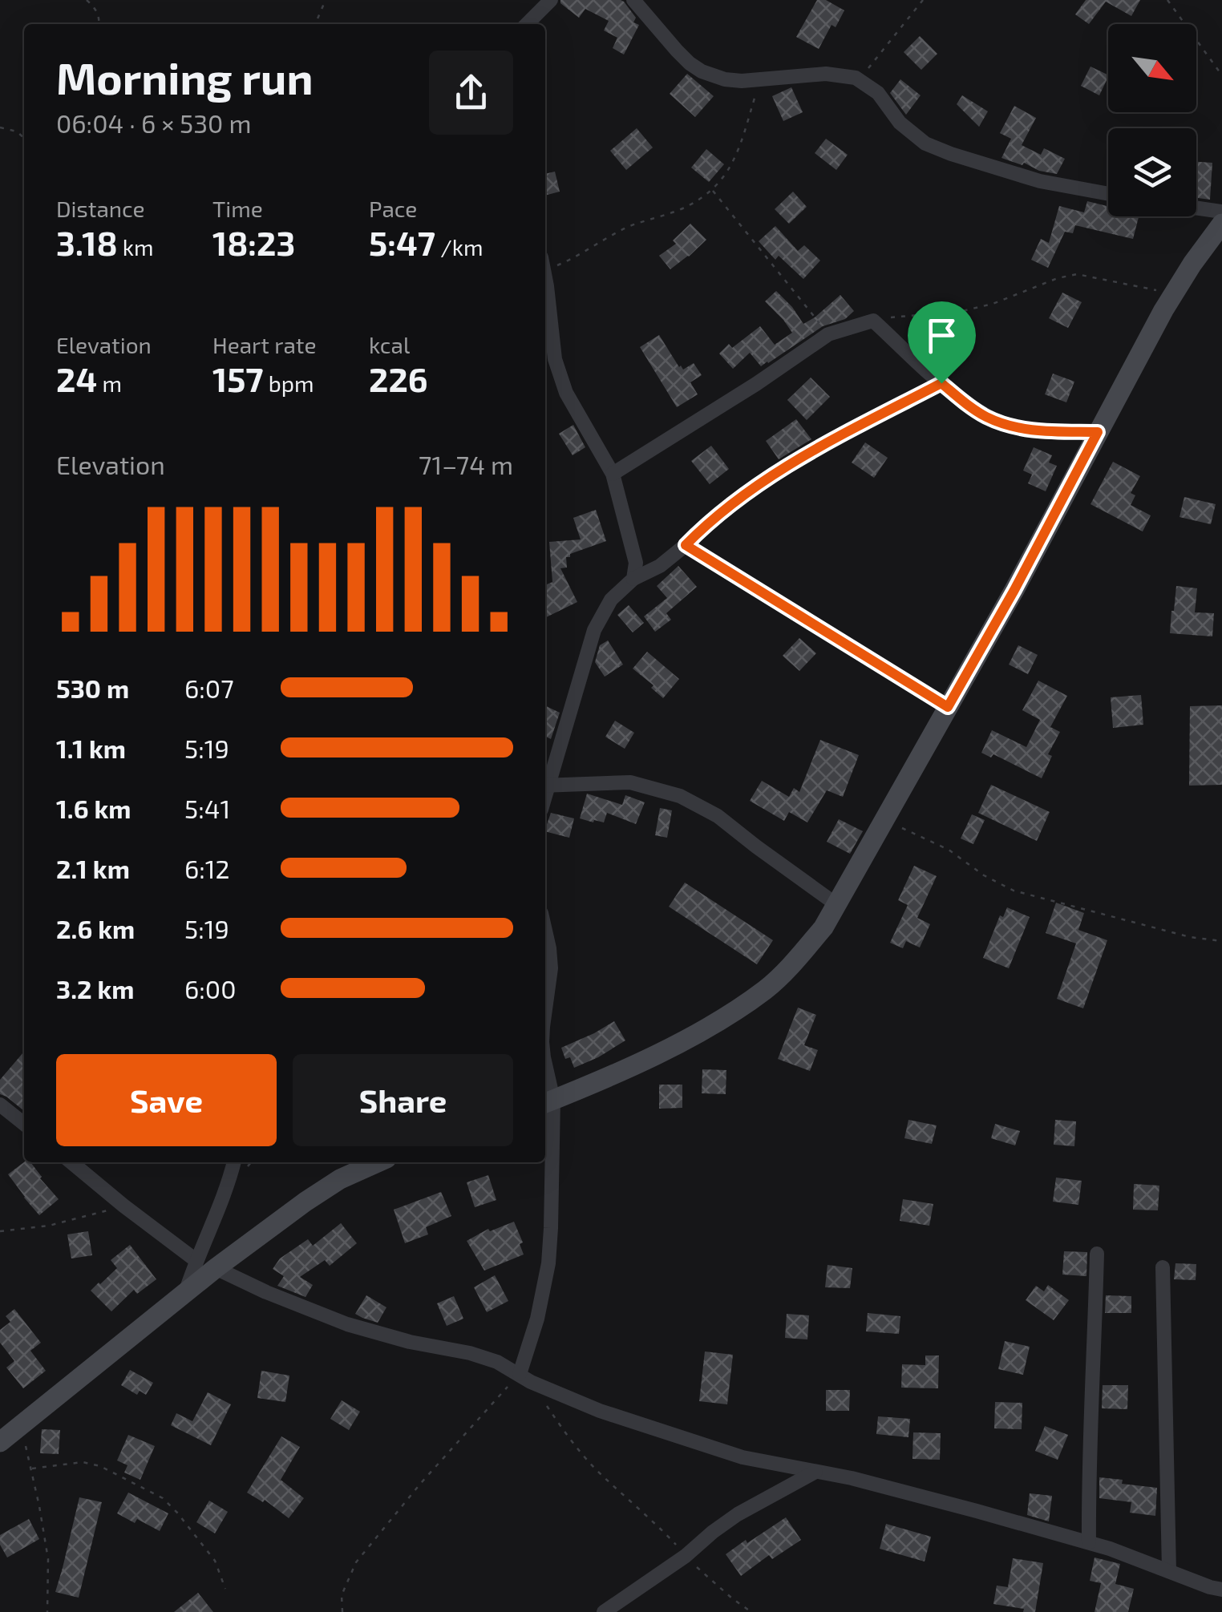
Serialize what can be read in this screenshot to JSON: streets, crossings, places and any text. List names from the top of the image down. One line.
{"north":"bottom right","page":{"heading":["Morning run","06:04 · 6 × 530 m"],"stats":[["Distance","3.18 km"],["Time","18:23"],["Pace","5:47 /km"],["Elevation","24 m"],["Heart rate","157 bpm"],["kcal","226"]],"chart":["Elevation","71–74 m"],"list":[{"name":"530 m","note":"6:07"},{"name":"1.1 km","note":"5:19"},{"name":"1.6 km","note":"5:41"},{"name":"2.1 km","note":"6:12"},{"name":"2.6 km","note":"5:19"},{"name":"3.2 km","note":"6:00"}],"buttons":["Save","Share"]}}
